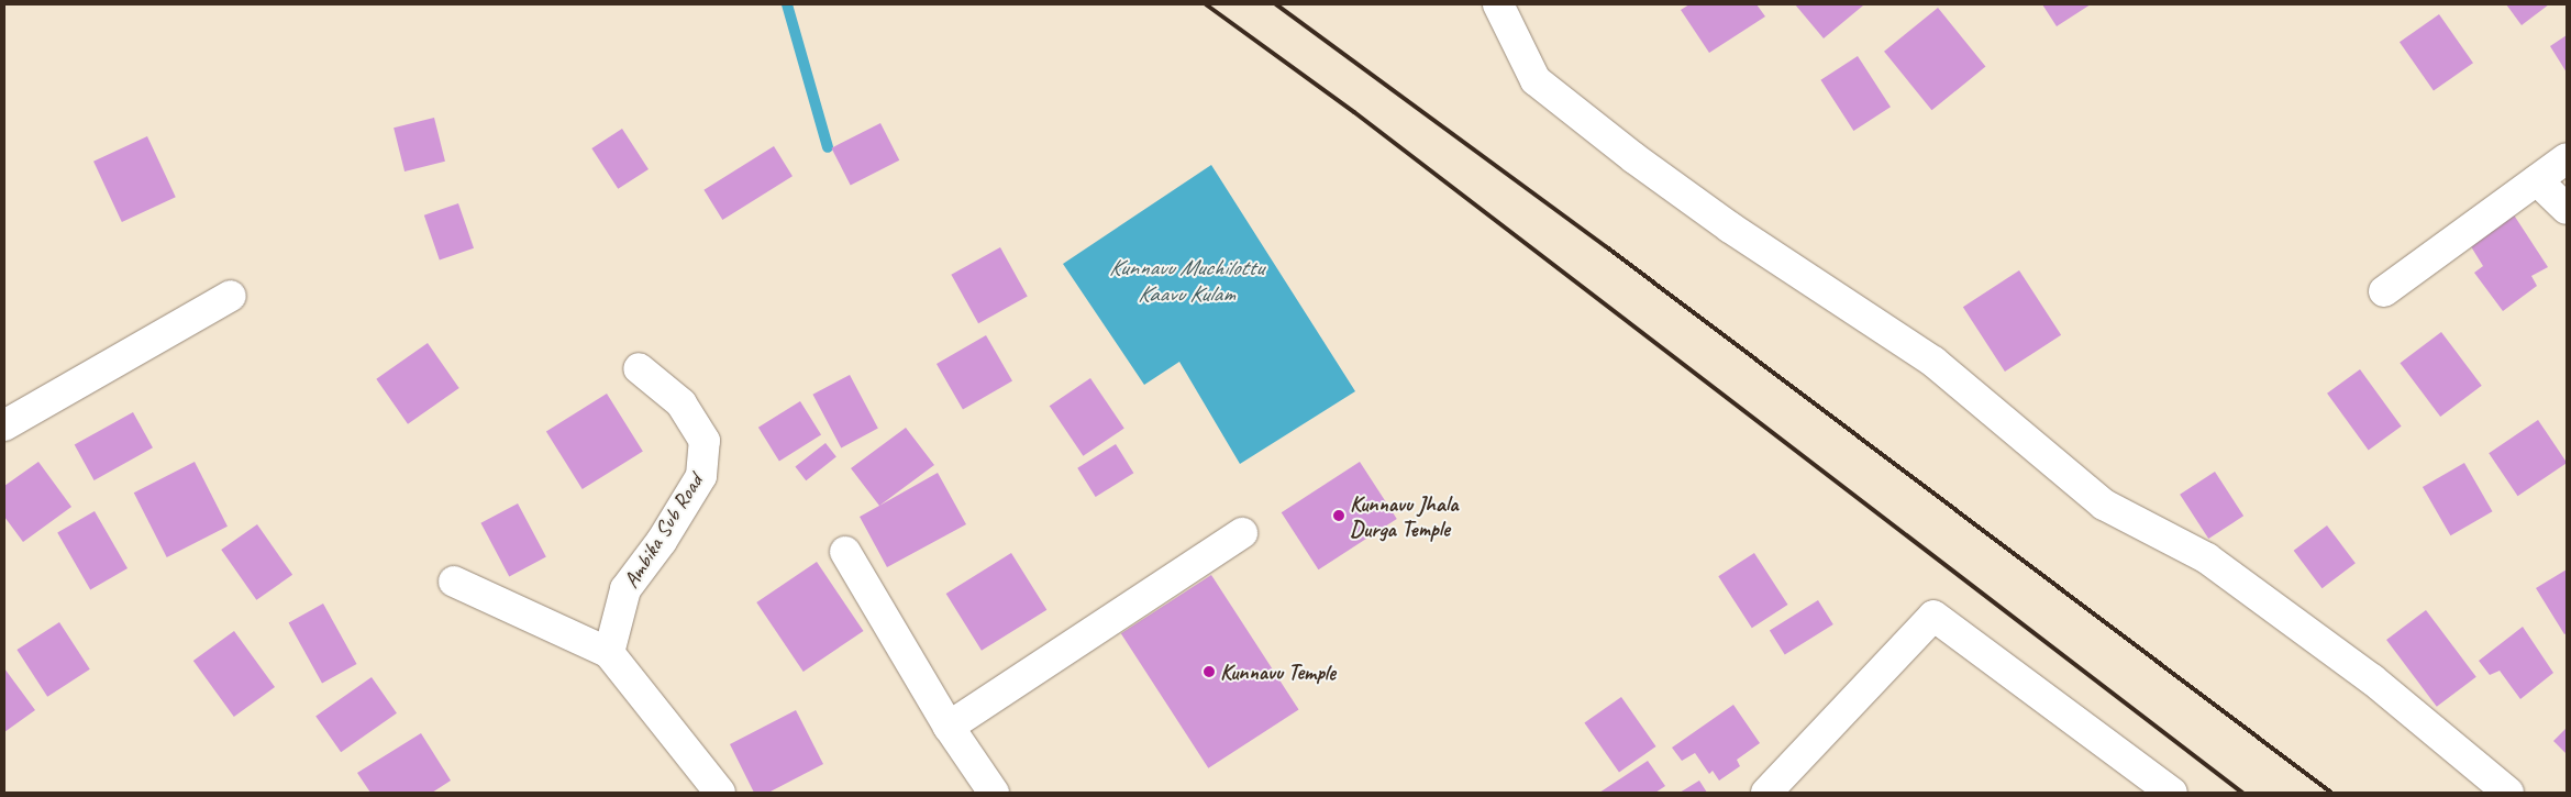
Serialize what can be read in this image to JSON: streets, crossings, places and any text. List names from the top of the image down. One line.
{"streets":{"street":["Ambika Sub Road"]},"water":["Kunnavu Muchilottu Kaavu Kulam"],"places":["Kunnavu Jhala Durga Temple","Kunnavu Temple"]}
